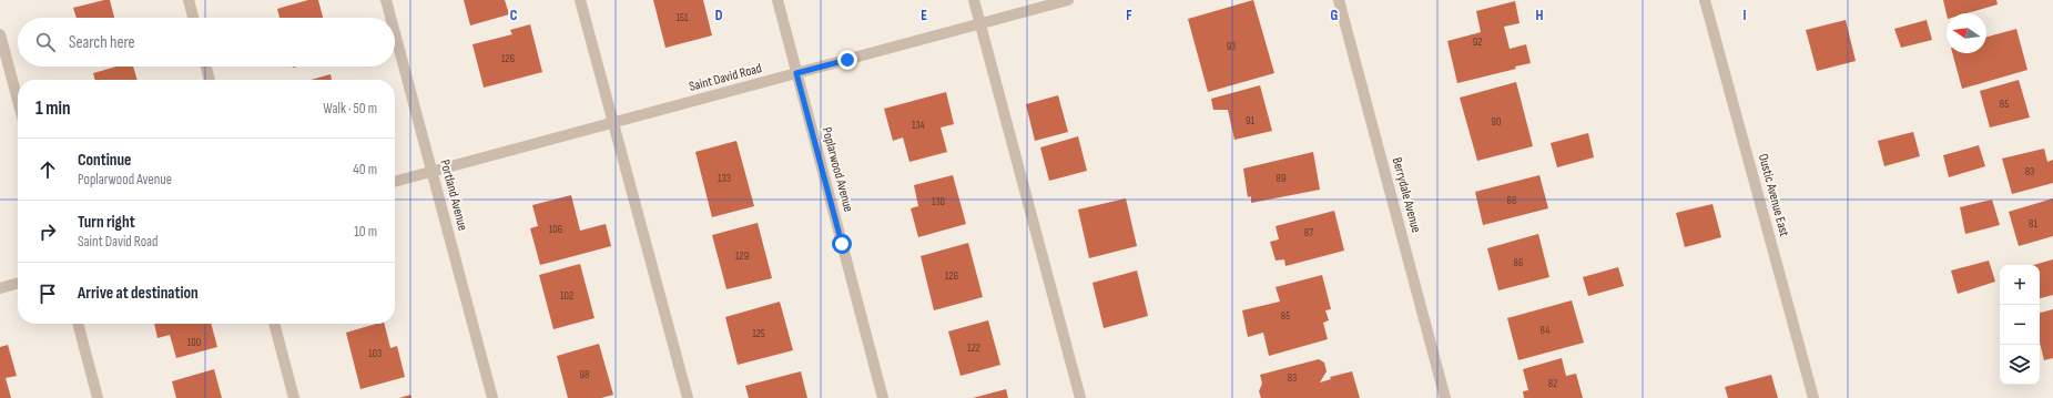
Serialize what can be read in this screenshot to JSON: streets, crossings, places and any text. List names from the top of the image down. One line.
{"streets":{"street":["Saint David Road","Poplarwood Avenue","Portland Avenue","Berrydale Avenue","Oustic Avenue East"]},"crossings":[["Saint David Road","Poplarwood Avenue"],["Saint David Road","Portland Avenue"]],"house_numbers":["151","92","93","126","85","91","90","134","83","133","89","88","130","81","106","87","129","86","126","102","85","84","125","100","122","103","98","83","82"],"north":"left","page":{"search":"Search here","heading":["1 min","Walk · 50 m"],"list":[["Continue","Poplarwood Avenue","40 m"],["Turn right","Saint David Road","10 m"],"Arrive at destination"],"map_buttons":["+","−"]},"grid":{"columns":["C","D","E","F","G","H","I"]}}
